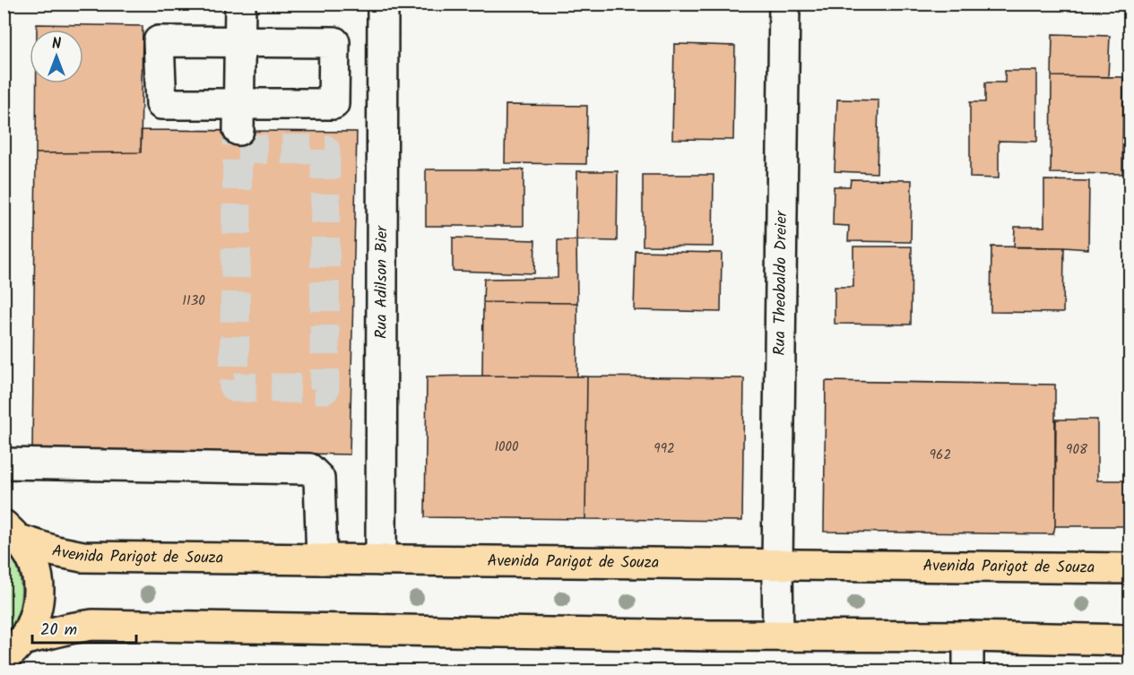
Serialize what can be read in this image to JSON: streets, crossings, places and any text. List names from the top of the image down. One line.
{"streets":{"main road":["Avenida Parigot de Souza"],"street":["Rua Adilson Bier","Rua Theobaldo Dreier"]},"crossings":[["Rua Adilson Bier","Avenida Parigot de Souza"],["Rua Theobaldo Dreier","Avenida Parigot de Souza"]],"house_numbers":["1130","1000","992","908","962"],"scale_bar":"20 m","north":"top"}
